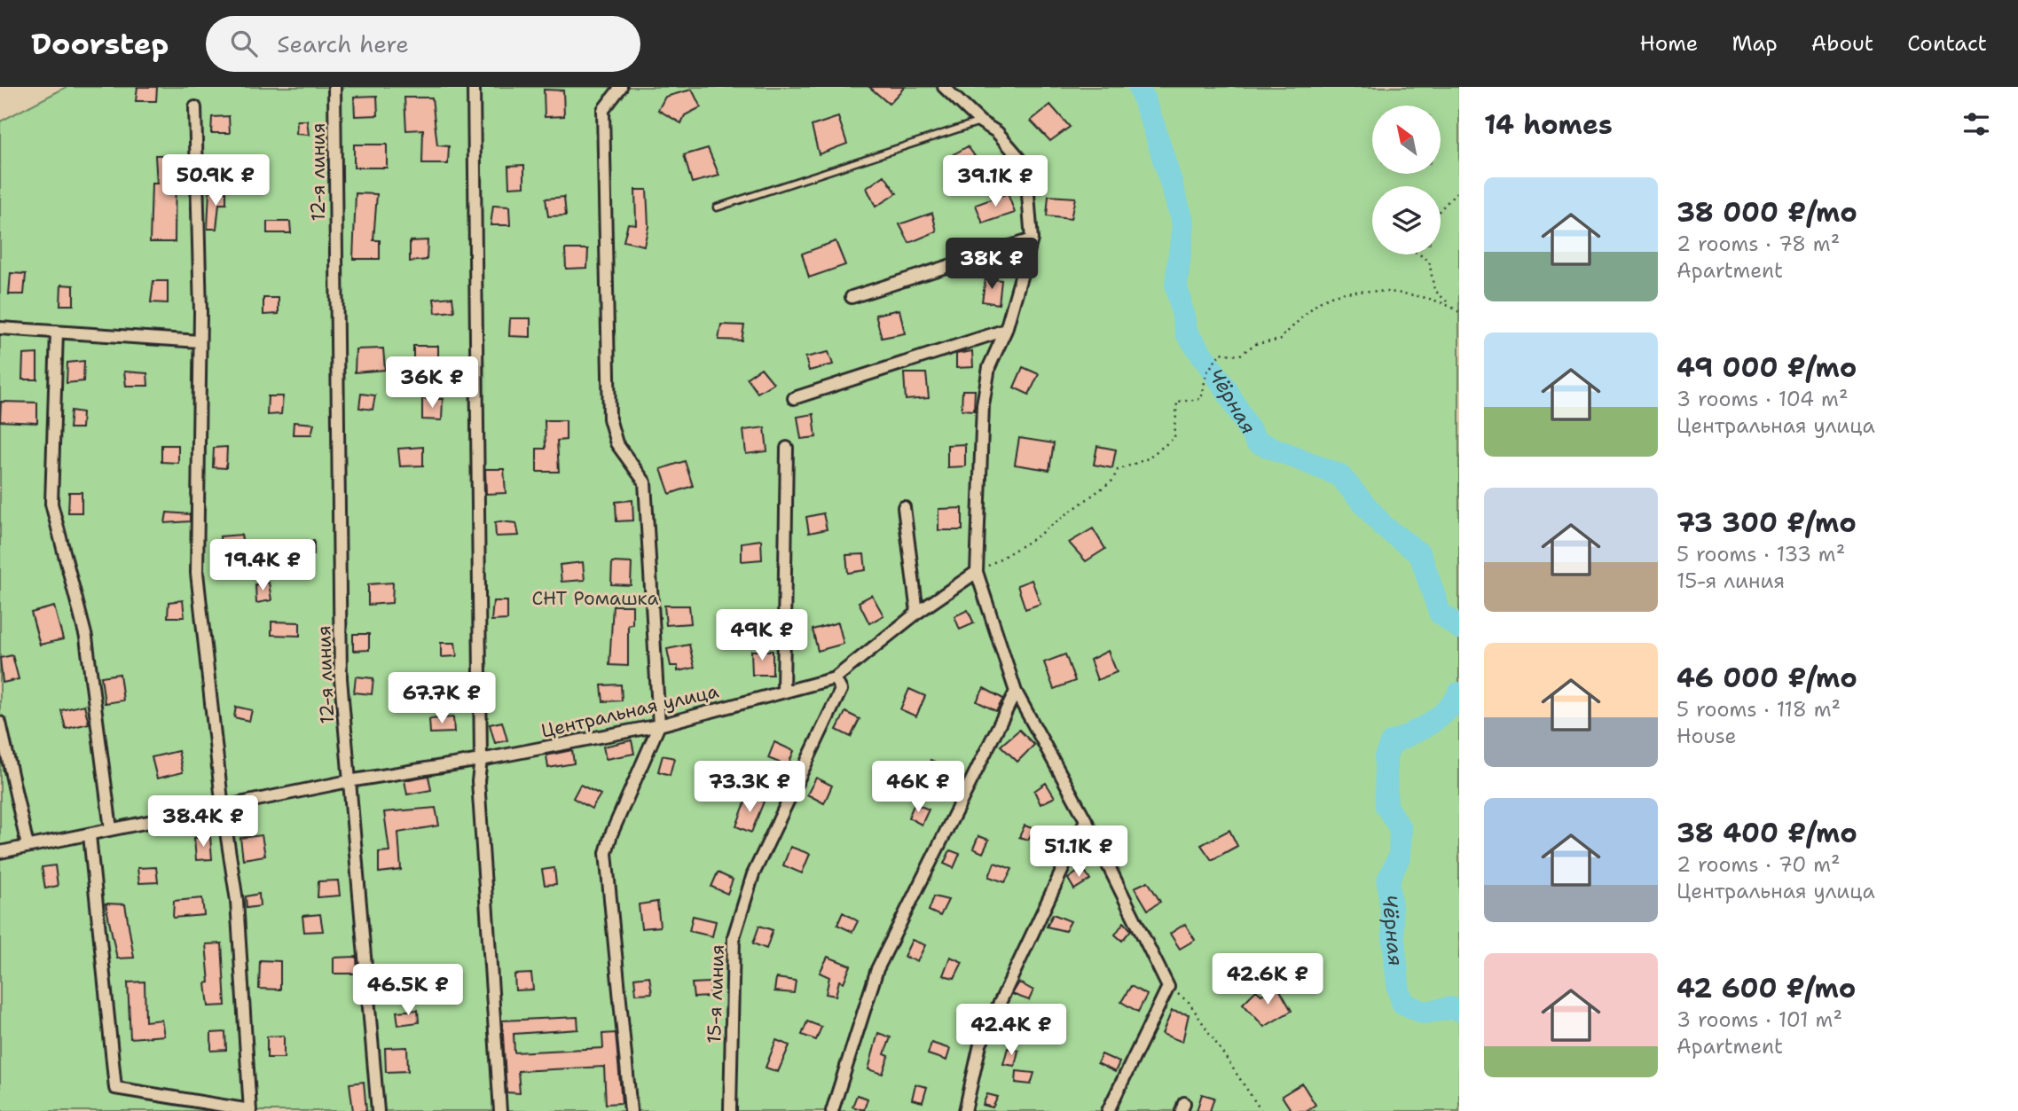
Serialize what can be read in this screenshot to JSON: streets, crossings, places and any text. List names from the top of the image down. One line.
{"streets":{"street":["12-я линия","Центральная улица","15-я линия"]},"crossings":[["12-я линия","Центральная улица"],["Центральная улица","15-я линия"]],"water":["Чёрная"],"parks":["СНТ Ромашка"],"north":"top left","page":{"header":"Doorstep","search":"Search here","nav":["Home","Map","About","Contact"],"heading":"14 homes","price":["50.9K ₽","39.1K ₽","38K ₽","36K ₽","19.4K ₽","49K ₽","67.7K ₽","73.3K ₽","46K ₽","38.4K ₽","51.1K ₽","42.6K ₽","46.5K ₽","42.4K ₽"],"list":[{"name":"38 000 ₽/mo","note":"2 rooms · 78 m² · Apartment"},{"name":"49 000 ₽/mo","note":"3 rooms · 104 m² · Центральная улица"},{"name":"73 300 ₽/mo","note":"5 rooms · 133 m² · 15-я линия"},{"name":"46 000 ₽/mo","note":"5 rooms · 118 m² · House"},{"name":"38 400 ₽/mo","note":"2 rooms · 70 m² · Центральная улица"},{"name":"42 600 ₽/mo","note":"3 rooms · 101 m² · Apartment"}]}}
